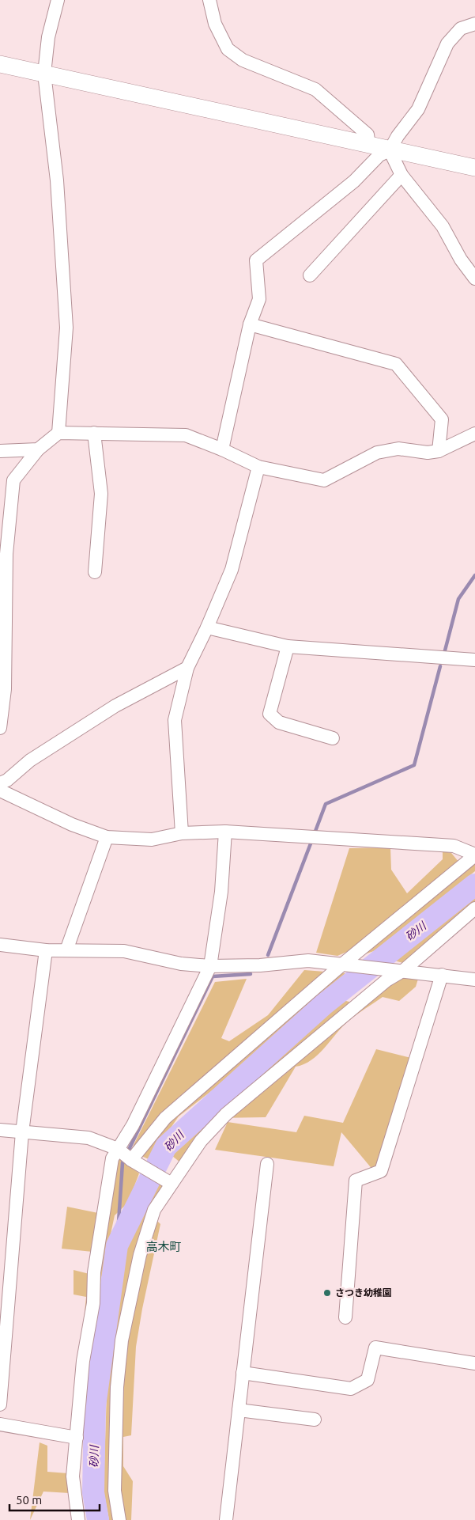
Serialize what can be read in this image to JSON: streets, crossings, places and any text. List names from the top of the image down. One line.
{"districts":["高木町"],"water":["砂川"],"places":["さつき幼稚園"],"scale_bar":"50 m"}
